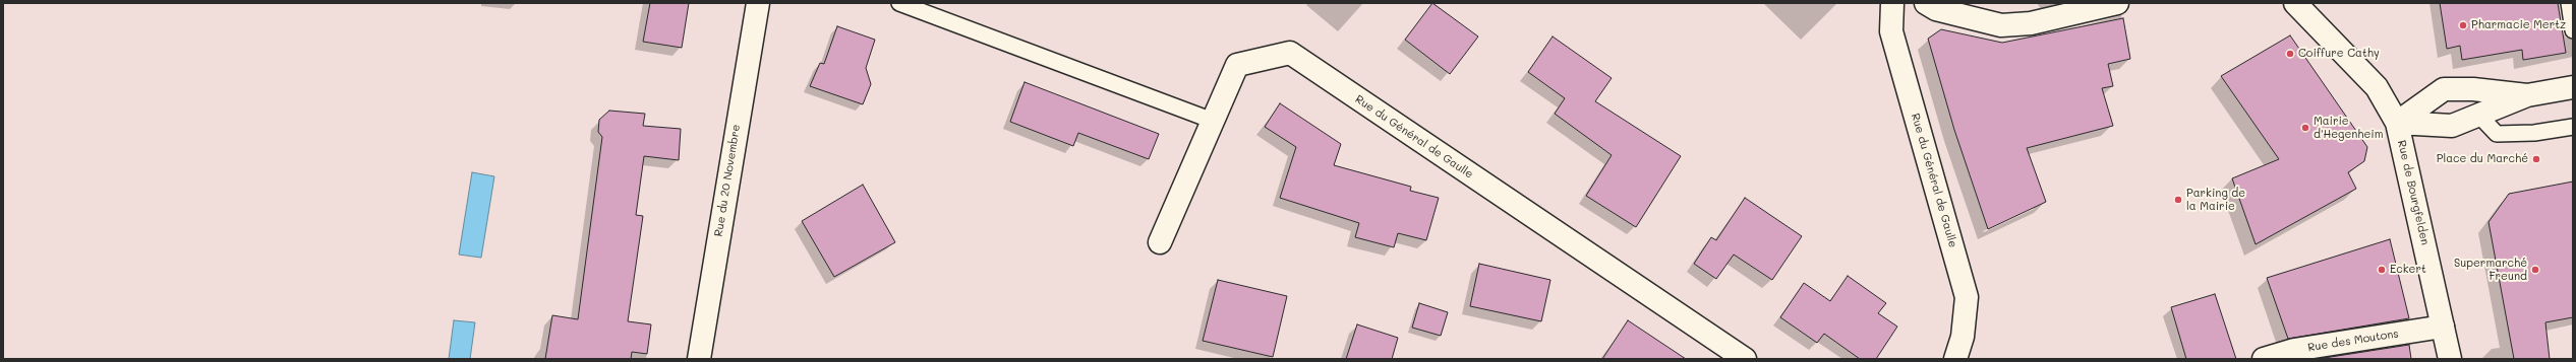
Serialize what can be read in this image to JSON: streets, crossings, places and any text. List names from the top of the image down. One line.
{"streets":{"street":["Rue du Général de Gaulle","Rue du 20 Novembre","Rue de Bourgfelden","Rue des Moutons"]},"crossings":[["Rue de Bourgfelden","Rue des Moutons"]],"places":["Pharmacie Mertz","Coiffure Cathy","Mairie d'Hegenheim","Place du Marché","Parking de la Mairie","Eckert","Supermarché Freund"]}
